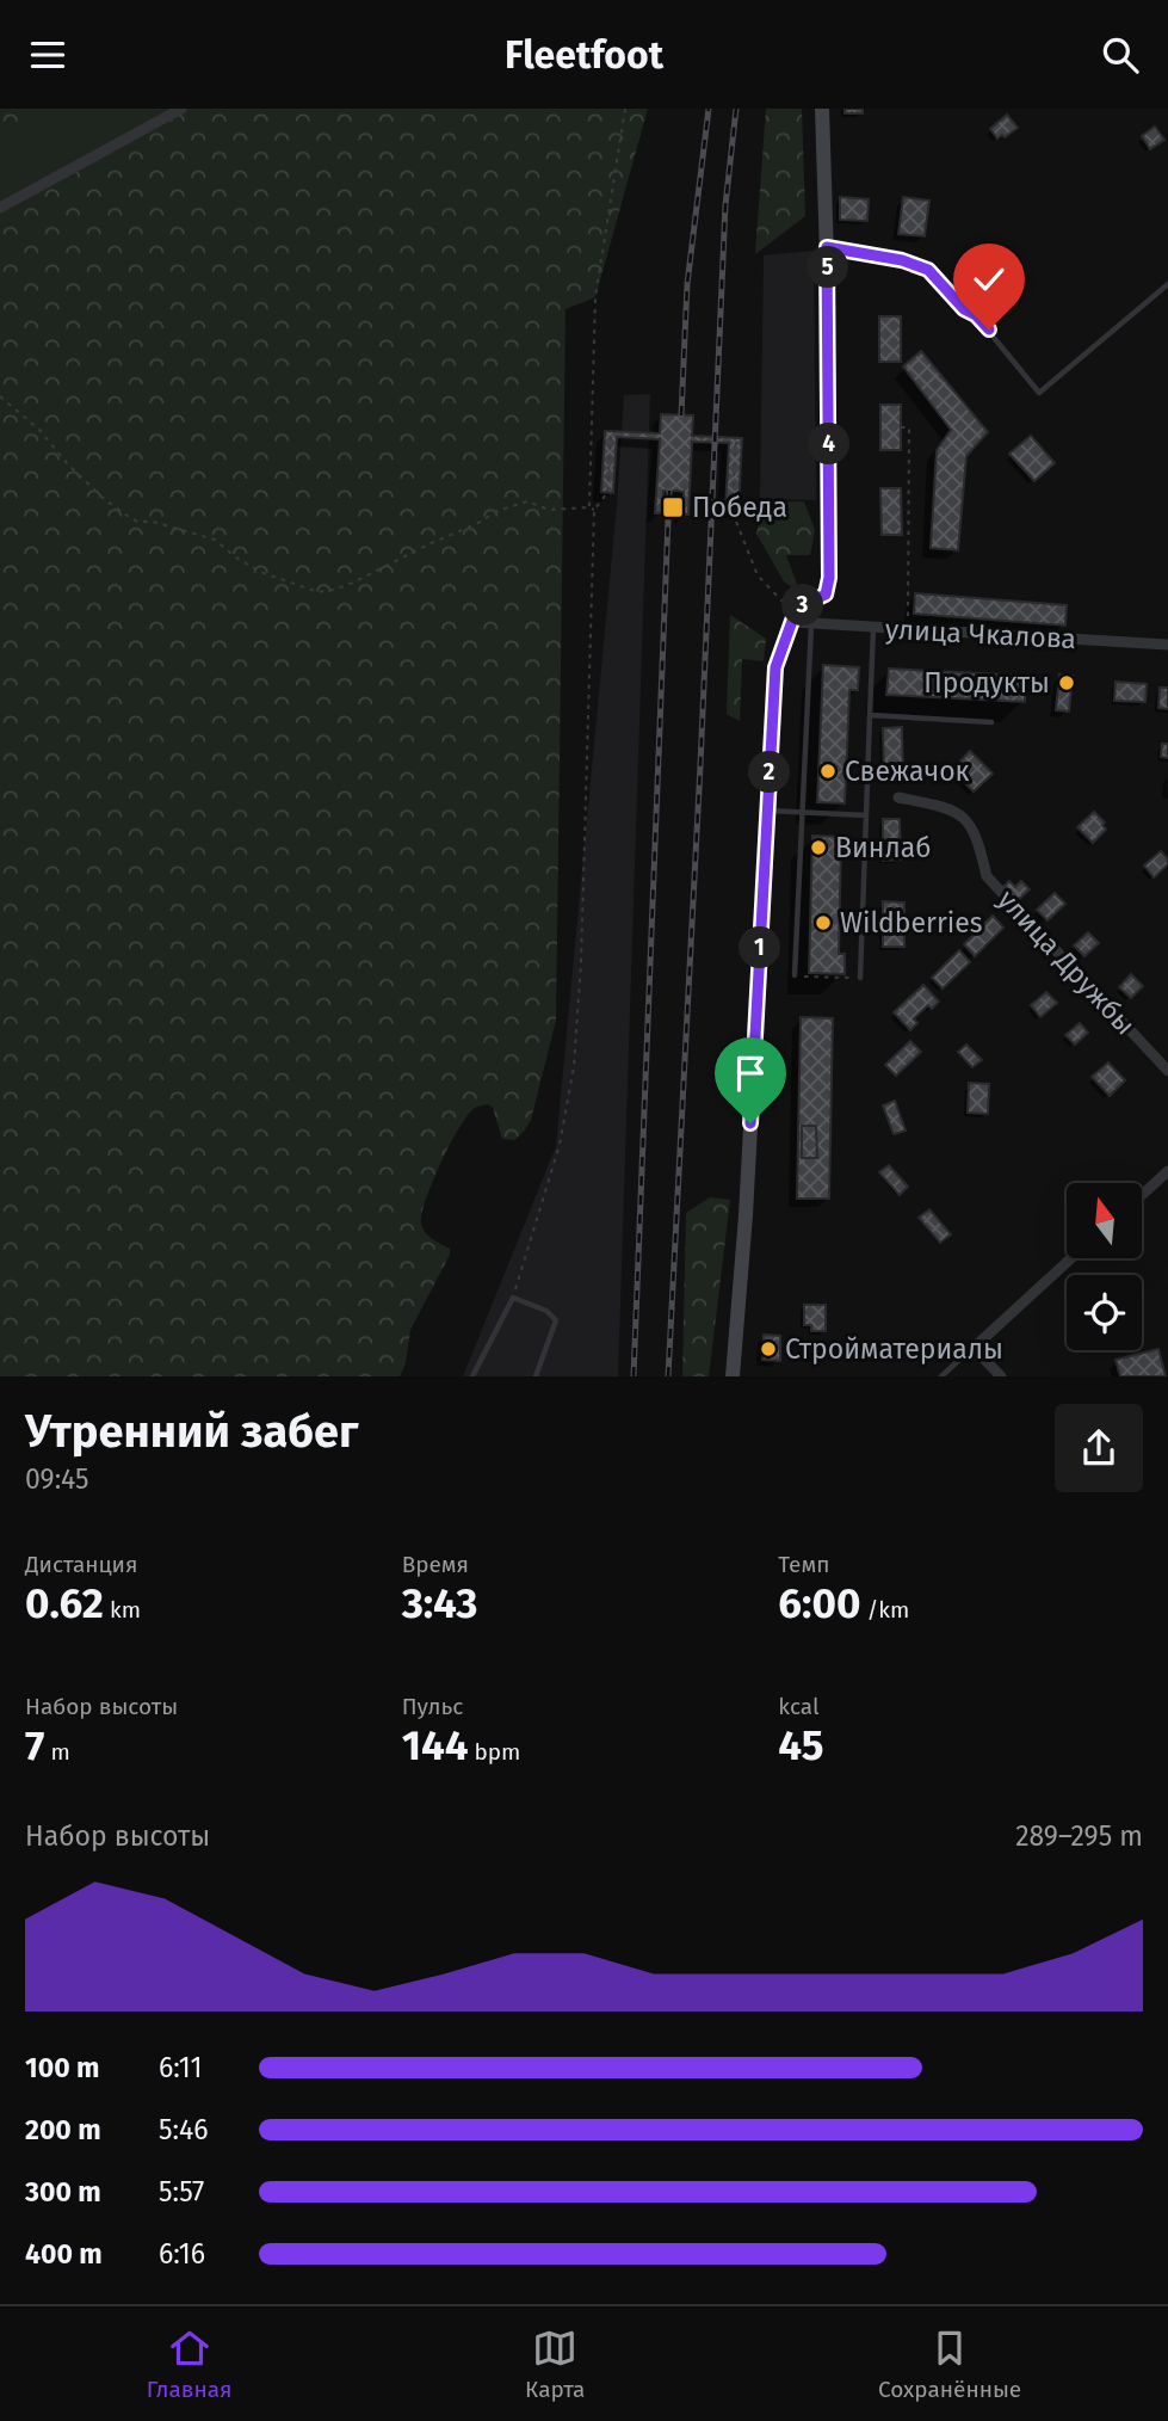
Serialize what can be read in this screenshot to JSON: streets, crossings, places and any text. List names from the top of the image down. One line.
{"streets":{"street":["улица Чкалова","улица Дружбы"]},"places":{"transit":["Победа"],"other":["Продукты","Свежачок","Винлаб","Wildberries","Стройматериалы"]},"north":"top","page":{"header":"Fleetfoot","pins":["5","4","3","2","1"],"heading":["Утренний забег","09:45"],"stats":[["Дистанция","0.62 km"],["Время","3:43"],["Темп","6:00 /km"],["Набор высоты","7 m"],["Пульс","144 bpm"],["kcal","45"]],"chart":["Набор высоты","289–295 m"],"list":[{"name":"100 m","note":"6:11"},{"name":"200 m","note":"5:46"},{"name":"300 m","note":"5:57"},{"name":"400 m","note":"6:16"}],"tabs":["Главная","Карта","Сохранённые"]}}
